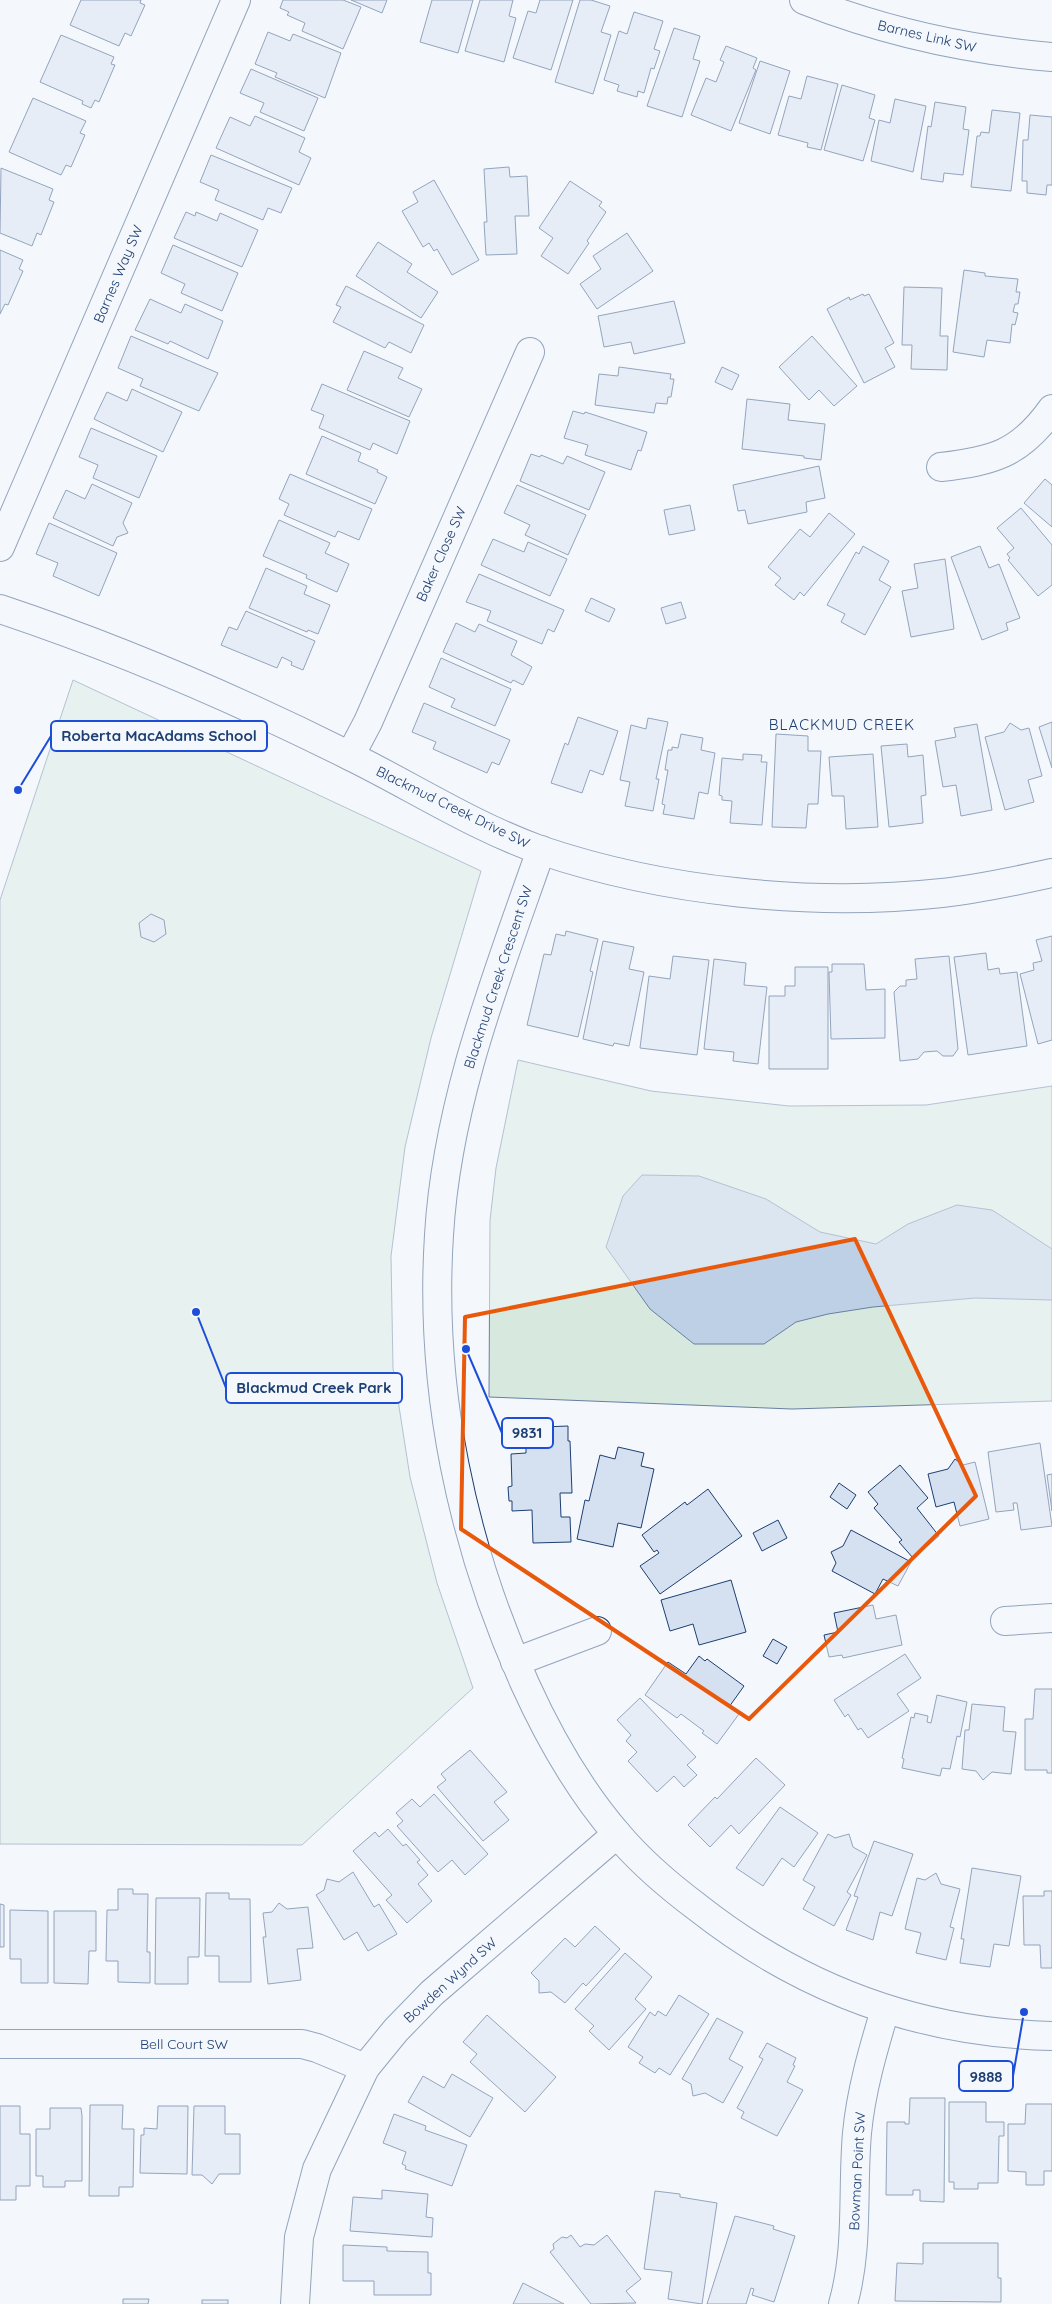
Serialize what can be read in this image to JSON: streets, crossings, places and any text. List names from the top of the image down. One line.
{"streets":{"street":["Barnes Link SW","Barnes Way SW","Baker Close SW","Blackmud Creek Drive SW","Blackmud Creek Crescent SW","Bowden Wynd SW","Bell Court SW","Bowman Point SW"]},"crossings":[["Baker Close SW","Blackmud Creek Drive SW"],["Blackmud Creek Drive SW","Blackmud Creek Crescent SW"],["Blackmud Creek Crescent SW","Bowden Wynd SW"],["Blackmud Creek Crescent SW","Bowman Point SW"],["Bowden Wynd SW","Bell Court SW"]],"districts":["BLACKMUD CREEK"],"places":["Roberta MacAdams School","Blackmud Creek Park","9831","9888"]}
